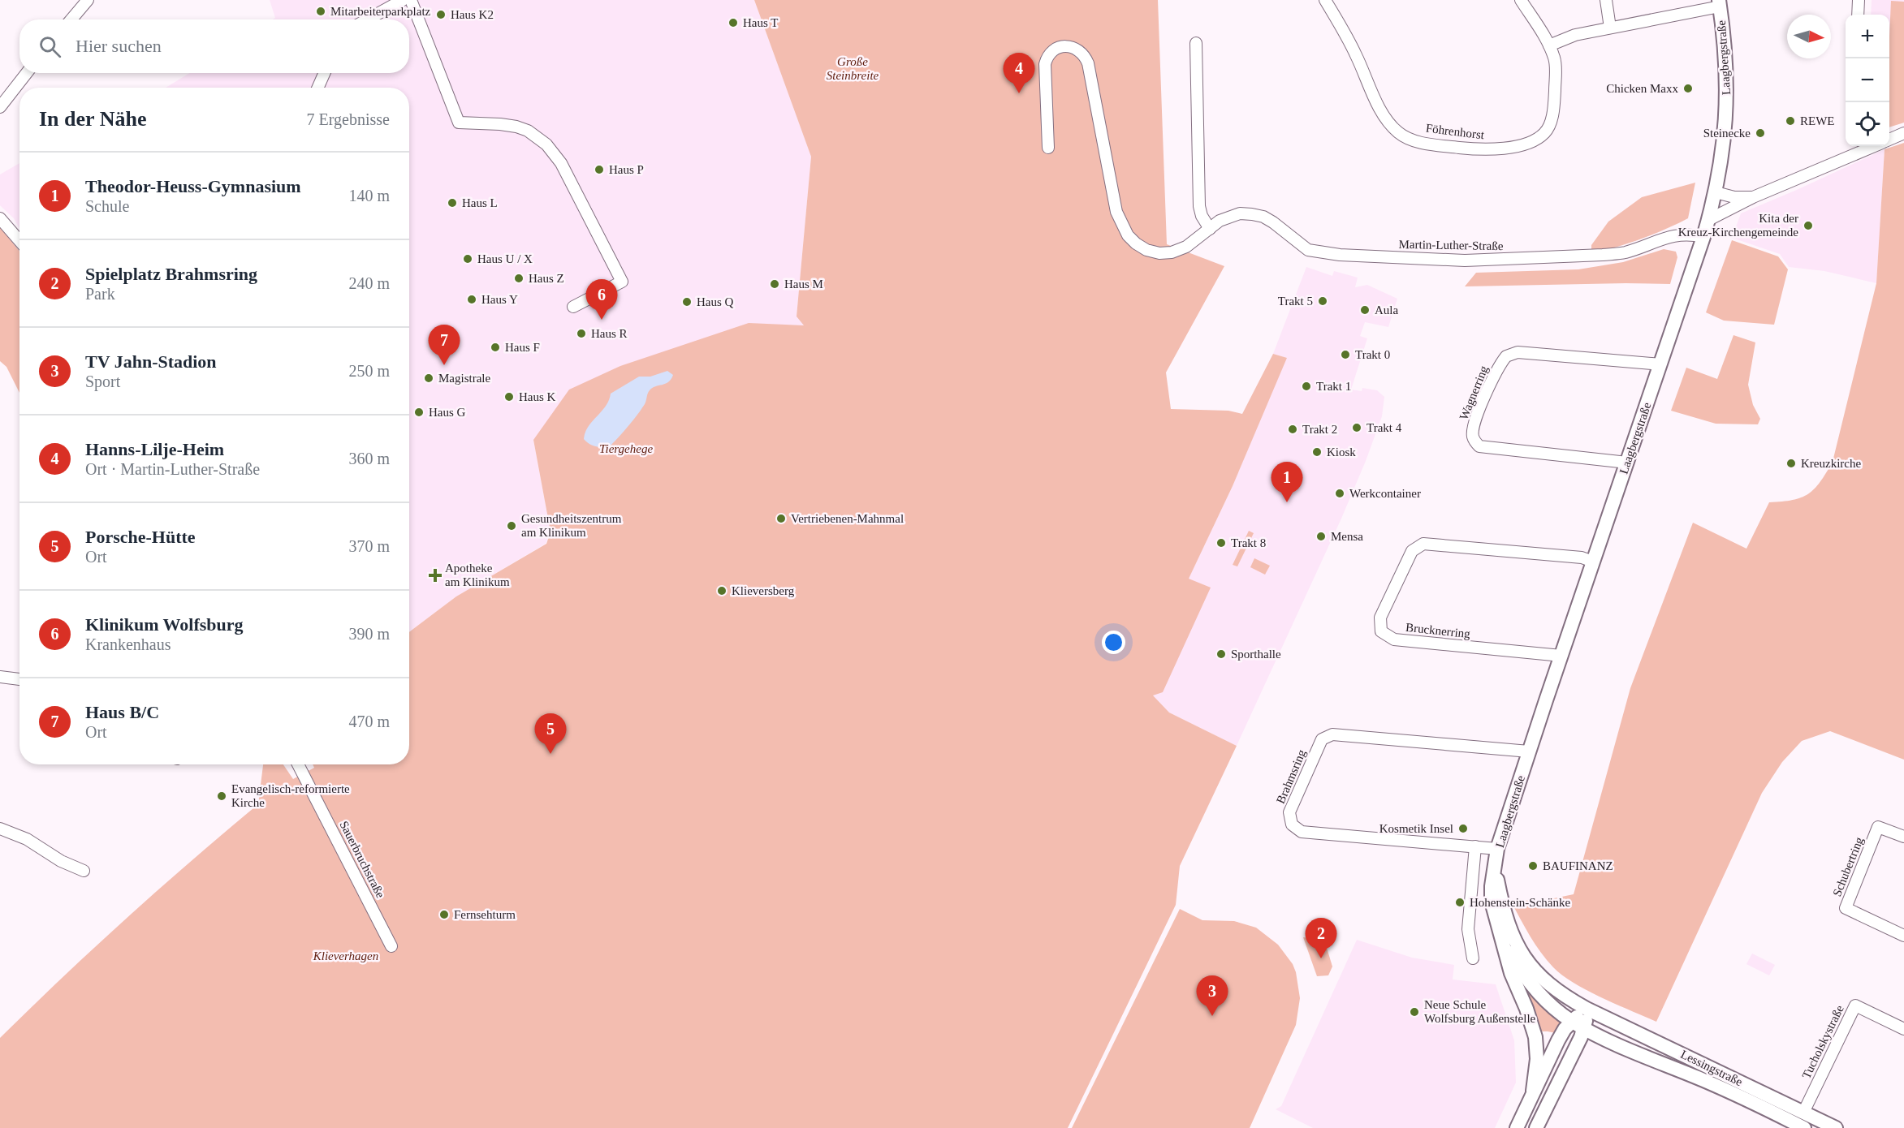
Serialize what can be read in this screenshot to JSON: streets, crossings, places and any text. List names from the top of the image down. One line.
{"streets":{"street":["Laagbergstraße","Föhrenhorst","Martin-Luther-Straße","Wagnerring","Brucknerring","Brahmsring","Sauerbruchstraße","Schubertring","Tucholskystraße","Lessingstraße"]},"crossings":[["Laagbergstraße","Martin-Luther-Straße"],["Laagbergstraße","Wagnerring"],["Laagbergstraße","Brucknerring"],["Laagbergstraße","Brahmsring"],["Laagbergstraße","Lessingstraße"],["Tucholskystraße","Lessingstraße"]],"parks":["Große Steinbreite","Tiergehege","Klieverhagen"],"places":{"other":["Mitarbeiterparkplatz","Haus K2","Haus T","Chicken Maxx","REWE","Steinecke","Haus P","Haus L","Kita der Kreuz-Kirchengemeinde","Haus U / X","Haus Z","Haus M","Haus Y","Trakt 5","Haus Q","Aula","Haus R","Haus F","Trakt 0","Magistrale","Trakt 1","Haus K","Haus G","Trakt 4","Trakt 2","Kiosk","Kreuzkirche","Werkcontainer","Vertriebenen-Mahnmal","Gesundheitszentrum am Klinikum","Mensa","Trakt 8","Klieversberg","Sporthalle","Evangelisch-reformierte Kirche","Kosmetik Insel","BAUFINANZ","Hohenstein-Schänke","Fernsehturm","Neue Schule Wolfsburg Außenstelle"],"health":["Apotheke am Klinikum"]},"north":"right","page":{"map_buttons":["+","−"],"search":"Hier suchen","pins":["4","6","7","1","5","2","3"],"heading":["In der Nähe","7 Ergebnisse"],"list":[{"mark":"1","name":"Theodor-Heuss-Gymnasium","note":"Schule","value":"140 m"},{"mark":"2","name":"Spielplatz Brahmsring","note":"Park","value":"240 m"},{"mark":"3","name":"TV Jahn-Stadion","note":"Sport","value":"250 m"},{"mark":"4","name":"Hanns-Lilje-Heim","note":"Ort · Martin-Luther-Straße","value":"360 m"},{"mark":"5","name":"Porsche-Hütte","note":"Ort","value":"370 m"},{"mark":"6","name":"Klinikum Wolfsburg","note":"Krankenhaus","value":"390 m"},{"mark":"7","name":"Haus B/C","note":"Ort","value":"470 m"}]}}
